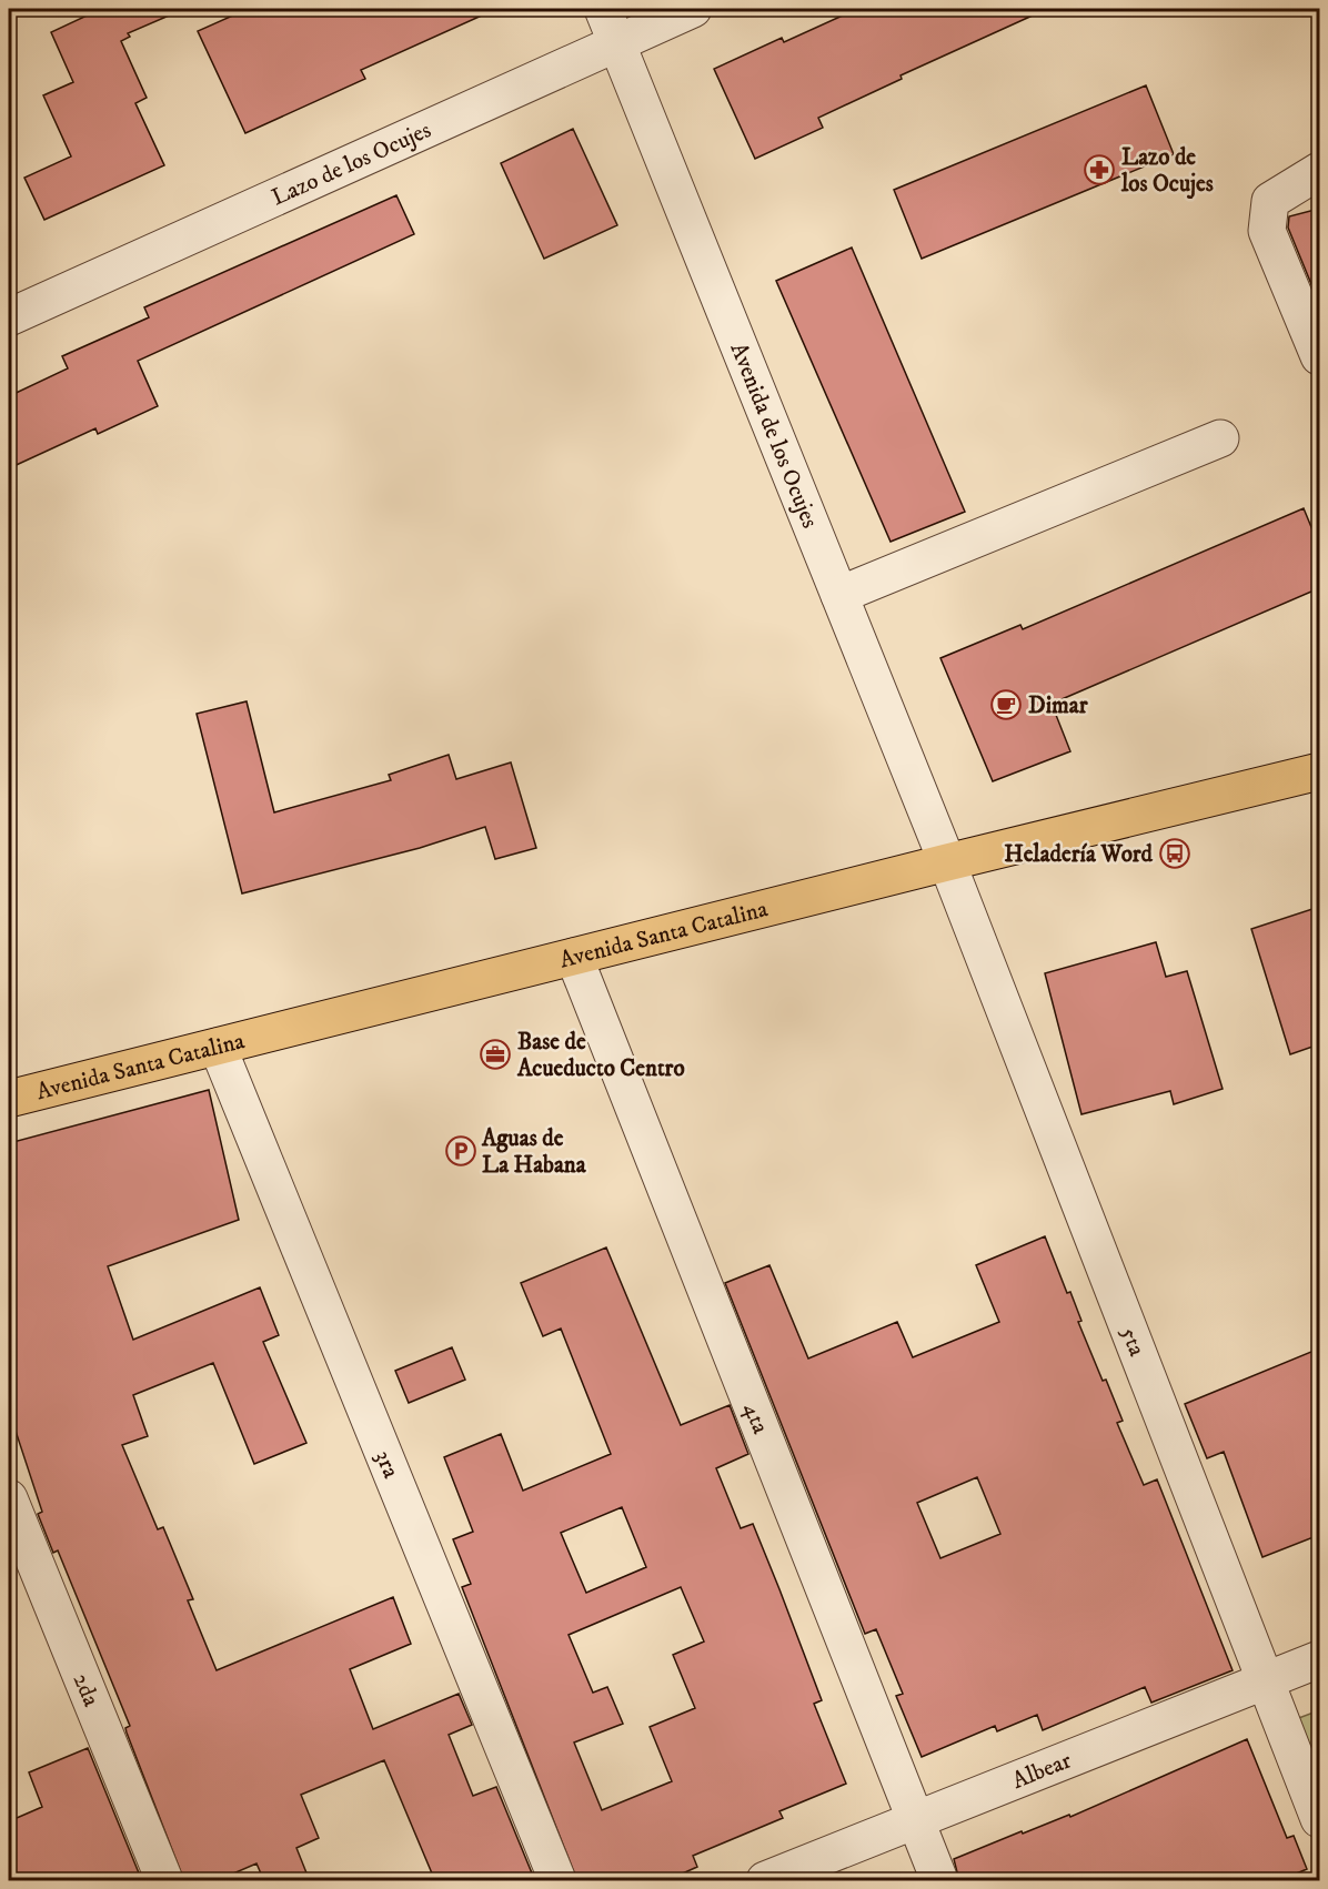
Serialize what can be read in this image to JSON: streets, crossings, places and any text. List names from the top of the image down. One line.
{"streets":{"main road":["Avenida Santa Catalina"],"street":["Lazo de los Ocujes","Avenida de los Ocujes","5ta","4ta","3ra","2da","Albear"]},"crossings":[["Lazo de los Ocujes","Avenida de los Ocujes"],["Avenida de los Ocujes","Avenida Santa Catalina"],["Avenida de los Ocujes","5ta"],["Avenida Santa Catalina","5ta"],["Avenida Santa Catalina","4ta"],["Avenida Santa Catalina","3ra"],["5ta","Albear"],["4ta","Albear"]],"places":{"pharmacy":["Lazo de los Ocujes"],"cafe":["Dimar"],"bus stop":["Heladería Word"],"office":["Base de Acueducto Centro"],"parking":["Aguas de La Habana"]}}
